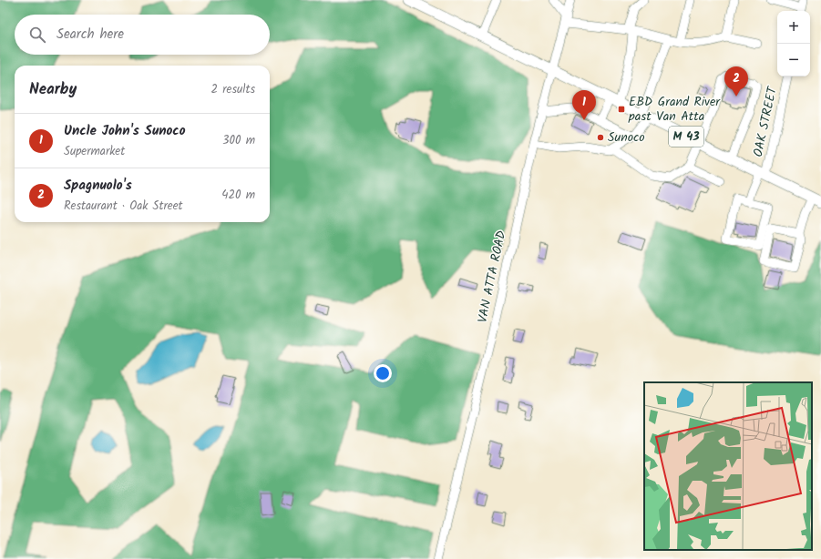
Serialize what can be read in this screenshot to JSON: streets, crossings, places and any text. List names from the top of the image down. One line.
{"streets":{"main road":["M 43"],"street":["OAK STREET","VAN ATTA ROAD"]},"crossings":[["OAK STREET","M 43"],["M 43","VAN ATTA ROAD"]],"places":{"transit":["EBD Grand River past Van Atta"],"other":["Sunoco"]},"page":{"map_buttons":["+","−"],"search":"Search here","heading":["Nearby","2 results"],"pins":["2","1"],"list":[{"mark":"1","name":"Uncle John's Sunoco","note":"Supermarket","value":"300 m"},{"mark":"2","name":"Spagnuolo's","note":"Restaurant · Oak Street","value":"420 m"}]}}
